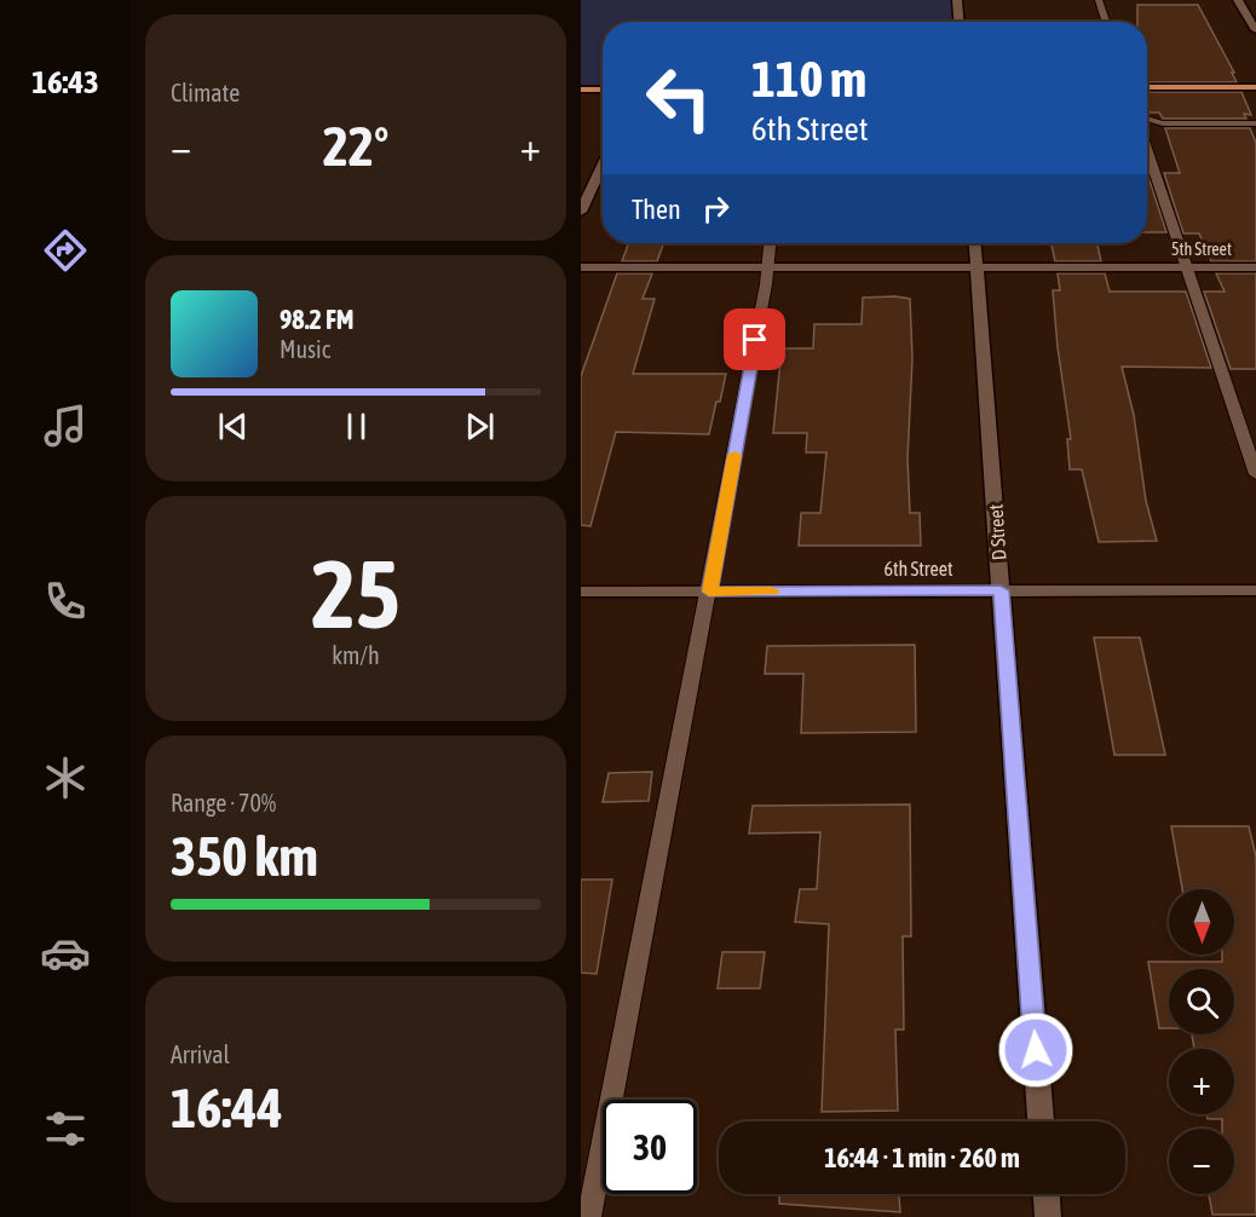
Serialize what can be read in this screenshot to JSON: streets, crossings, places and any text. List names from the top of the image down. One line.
{"streets":{"street":["5th Street","D Street","6th Street"]},"crossings":[["5th Street","D Street"],["D Street","6th Street"]],"north":"bottom","page":{"tabs":"16:43","tile":["Climate",["25","km/h"],["Range · 70%","350 km"],["Arrival","16:44"]],"turn":["110 m","6th Street"],"heat":["−","22°","+"],"then":"Then","song":["98.2 FM","Music"],"map_buttons":["+","−"],"limit":"30","trip":"16:44 · 1 min · 260 m"}}
